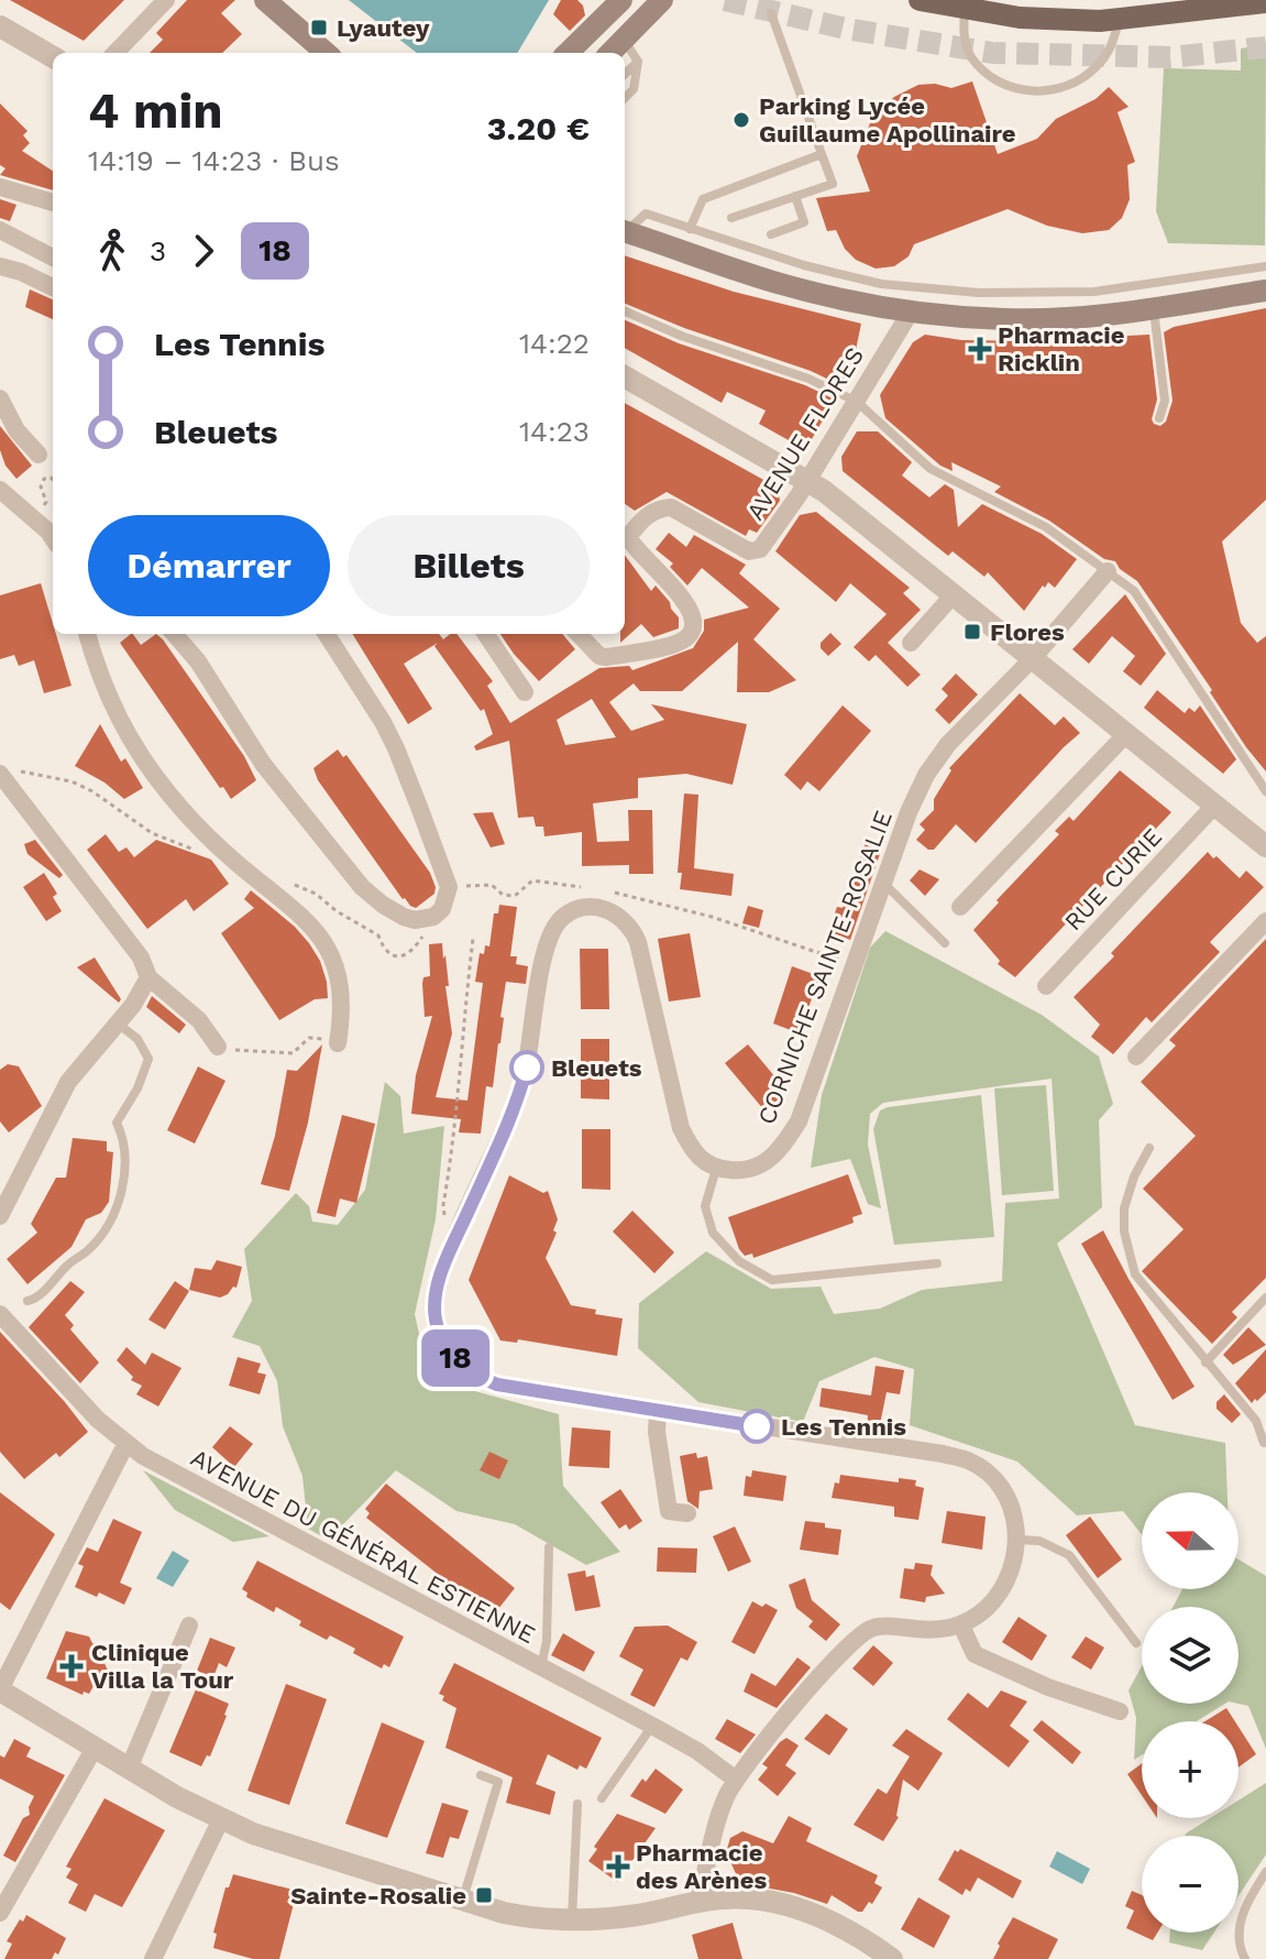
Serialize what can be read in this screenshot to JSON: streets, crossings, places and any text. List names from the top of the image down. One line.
{"streets":{"street":["AVENUE FLORES","RUE CURIE","CORNICHE SAINTE-ROSALIE","AVENUE DU GÉNÉRAL ESTIENNE"]},"places":{"transit":["Lyautey","Flores","Sainte-Rosalie"],"other":["Parking Lycée Guillaume Apollinaire","Bleuets","Les Tennis"],"health":["Pharmacie Ricklin","Clinique Villa la Tour","Pharmacie des Arènes"]},"lines":["bus line 18"],"north":"left","page":{"on_map":"18","heading":["4 min","14:19 – 14:23 · Bus","3.20 €"],"legs":["3","18"],"list":[{"name":"Les Tennis","value":"14:22"},{"name":"Bleuets","value":"14:23"}],"buttons":["Démarrer","Billets"],"map_buttons":["+","−"]}}
